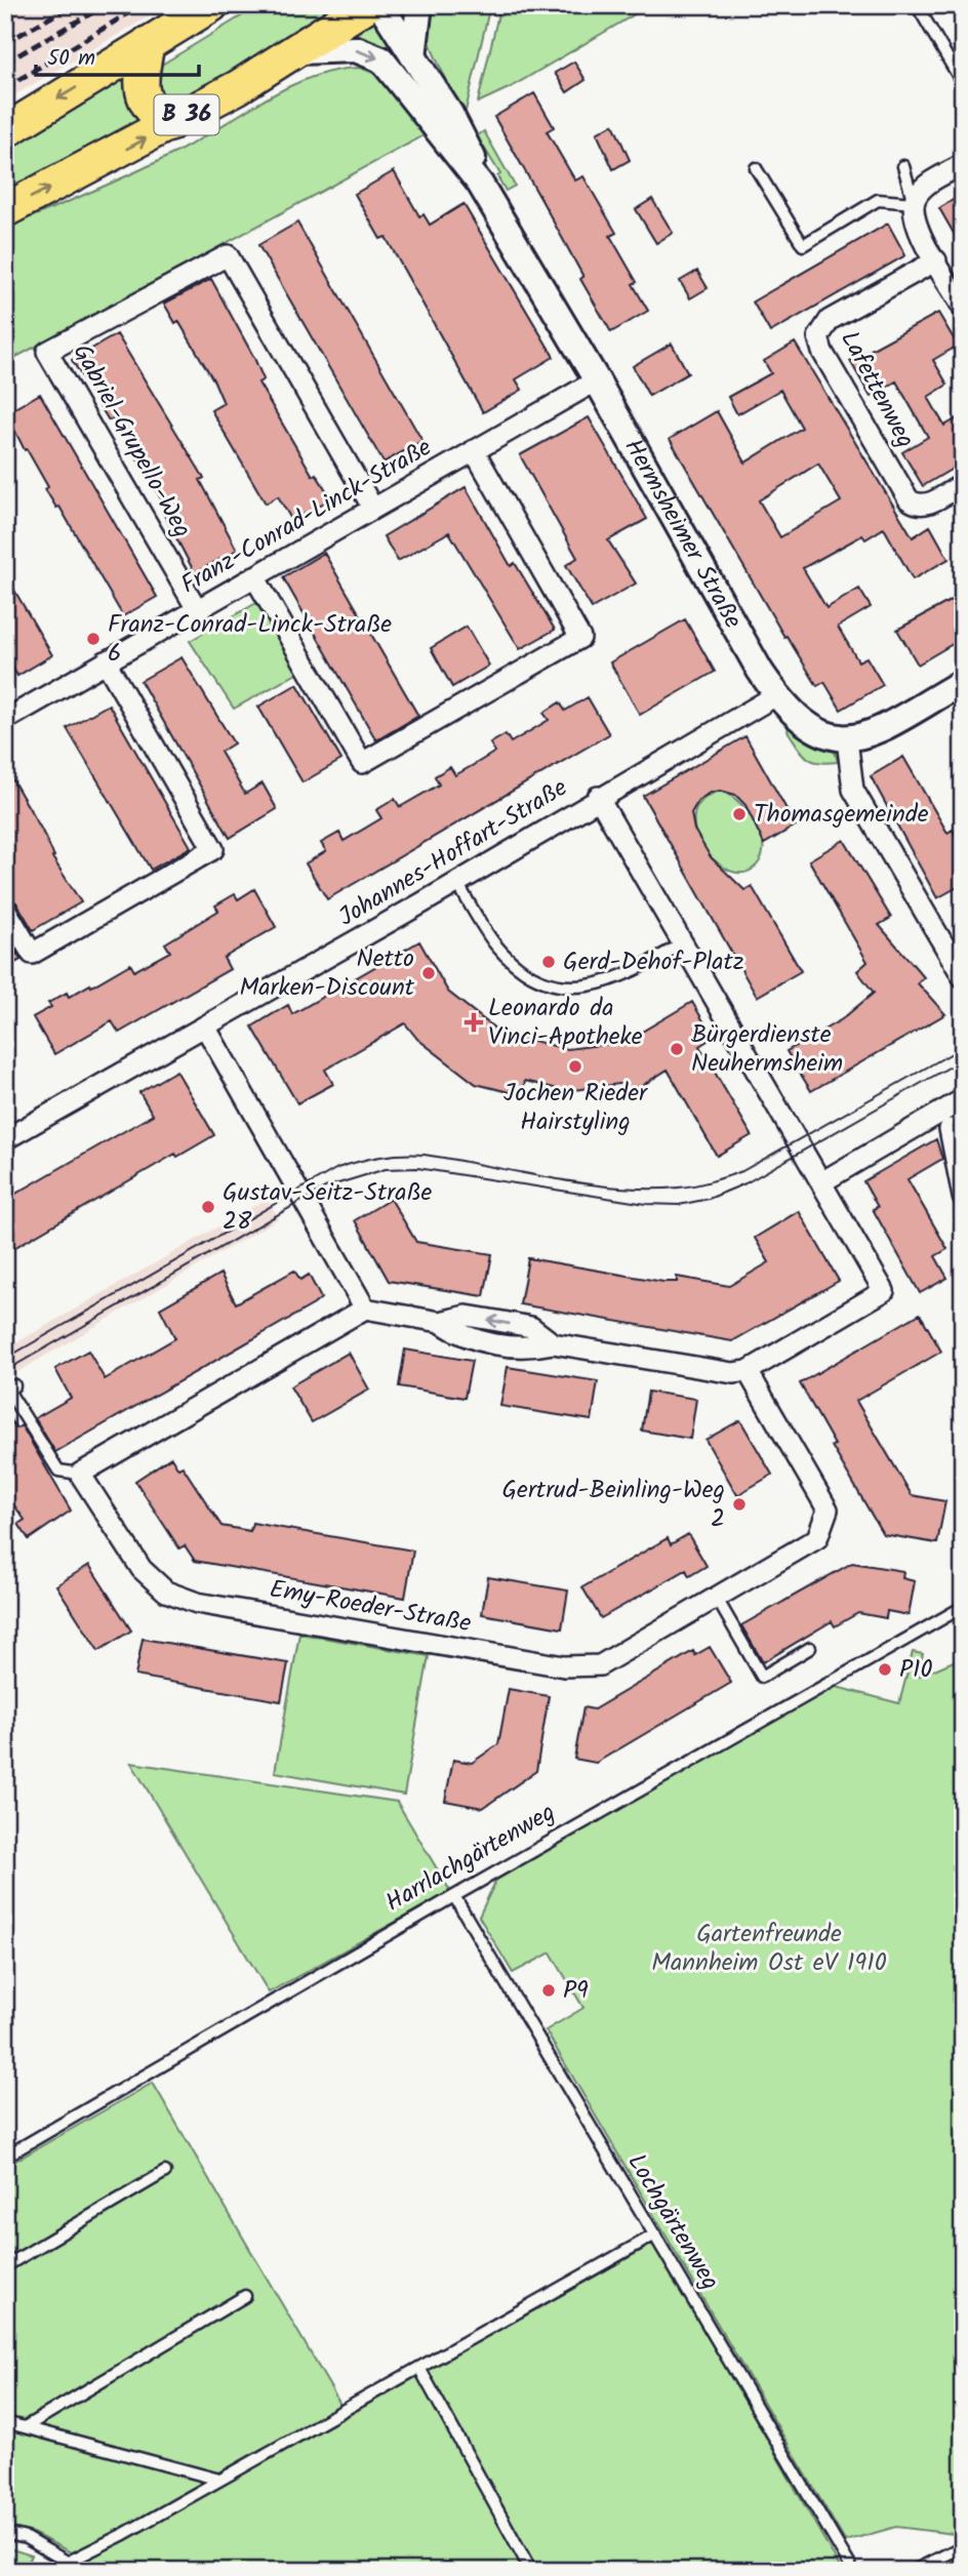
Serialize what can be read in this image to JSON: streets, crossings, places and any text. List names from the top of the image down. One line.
{"streets":{"main road":["B 36"],"street":["Lafettenweg","Gabriel-Grupello-Weg","Franz-Conrad-Linck-Straße","Hermsheimer Straße","Johannes-Hoffart-Straße","Emy-Roeder-Straße"],"lane":["Harrlachgärtenweg","Lochgärtenweg"]},"crossings":[["B 36","Hermsheimer Straße"],["Gabriel-Grupello-Weg","Franz-Conrad-Linck-Straße"],["Franz-Conrad-Linck-Straße","Hermsheimer Straße"],["Hermsheimer Straße","Johannes-Hoffart-Straße"],["Harrlachgärtenweg","Lochgärtenweg"]],"parks":["Gartenfreunde Mannheim Ost eV 1910"],"places":{"other":["Franz-Conrad-Linck-Straße 6","Thomasgemeinde","Gerd-Dehof-Platz","Netto Marken-Discount","Bürgerdienste Neuhermsheim","Jochen Rieder Hairstyling","Gustav-Seitz-Straße 28","Gertrud-Beinling-Weg 2","P10","P9"],"health":["Leonardo da Vinci-Apotheke"]},"scale_bar":"50 m"}
